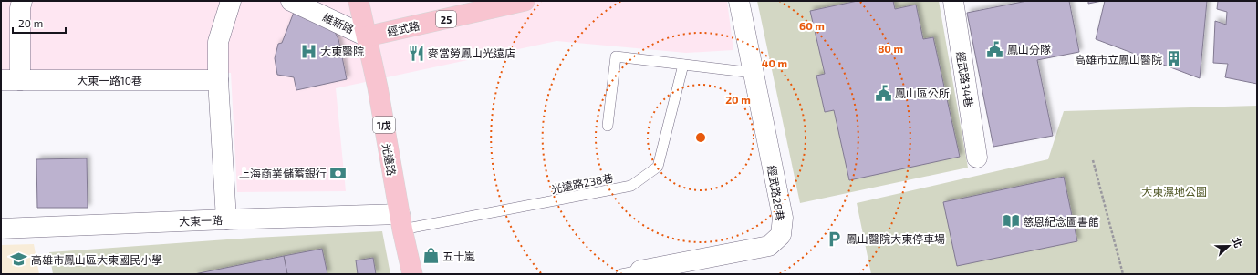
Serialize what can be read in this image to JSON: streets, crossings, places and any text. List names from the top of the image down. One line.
{"streets":{"main road":["25","經武路","1戊","光遠路"],"street":["維新路","經武路34巷","大東一路10巷","經武路28巷","大東一路"],"lane":["光遠路238巷"]},"crossings":[["維新路","經武路"],["維新路","光遠路"],["經武路","光遠路"],["光遠路","光遠路238巷"],["光遠路","大東一路"],["光遠路238巷","大東一路"]],"parks":["大東濕地公園"],"places":{"public building":["鳳山分隊","鳳山區公所"],"hospital":["大東醫院"],"restaurant":["麥當勞鳳山光遠店"],"building":["高雄市立鳳山醫院"],"bank":["上海商業儲蓄銀行"],"library":["慈恩紀念圖書館"],"parking":["鳳山醫院大東停車場"],"shop":["五十嵐"],"school or university":["高雄市鳳山區大東國民小學"]},"scale_bar":"20 m","north":"right","rings":["60 m","80 m","40 m","20 m"]}
